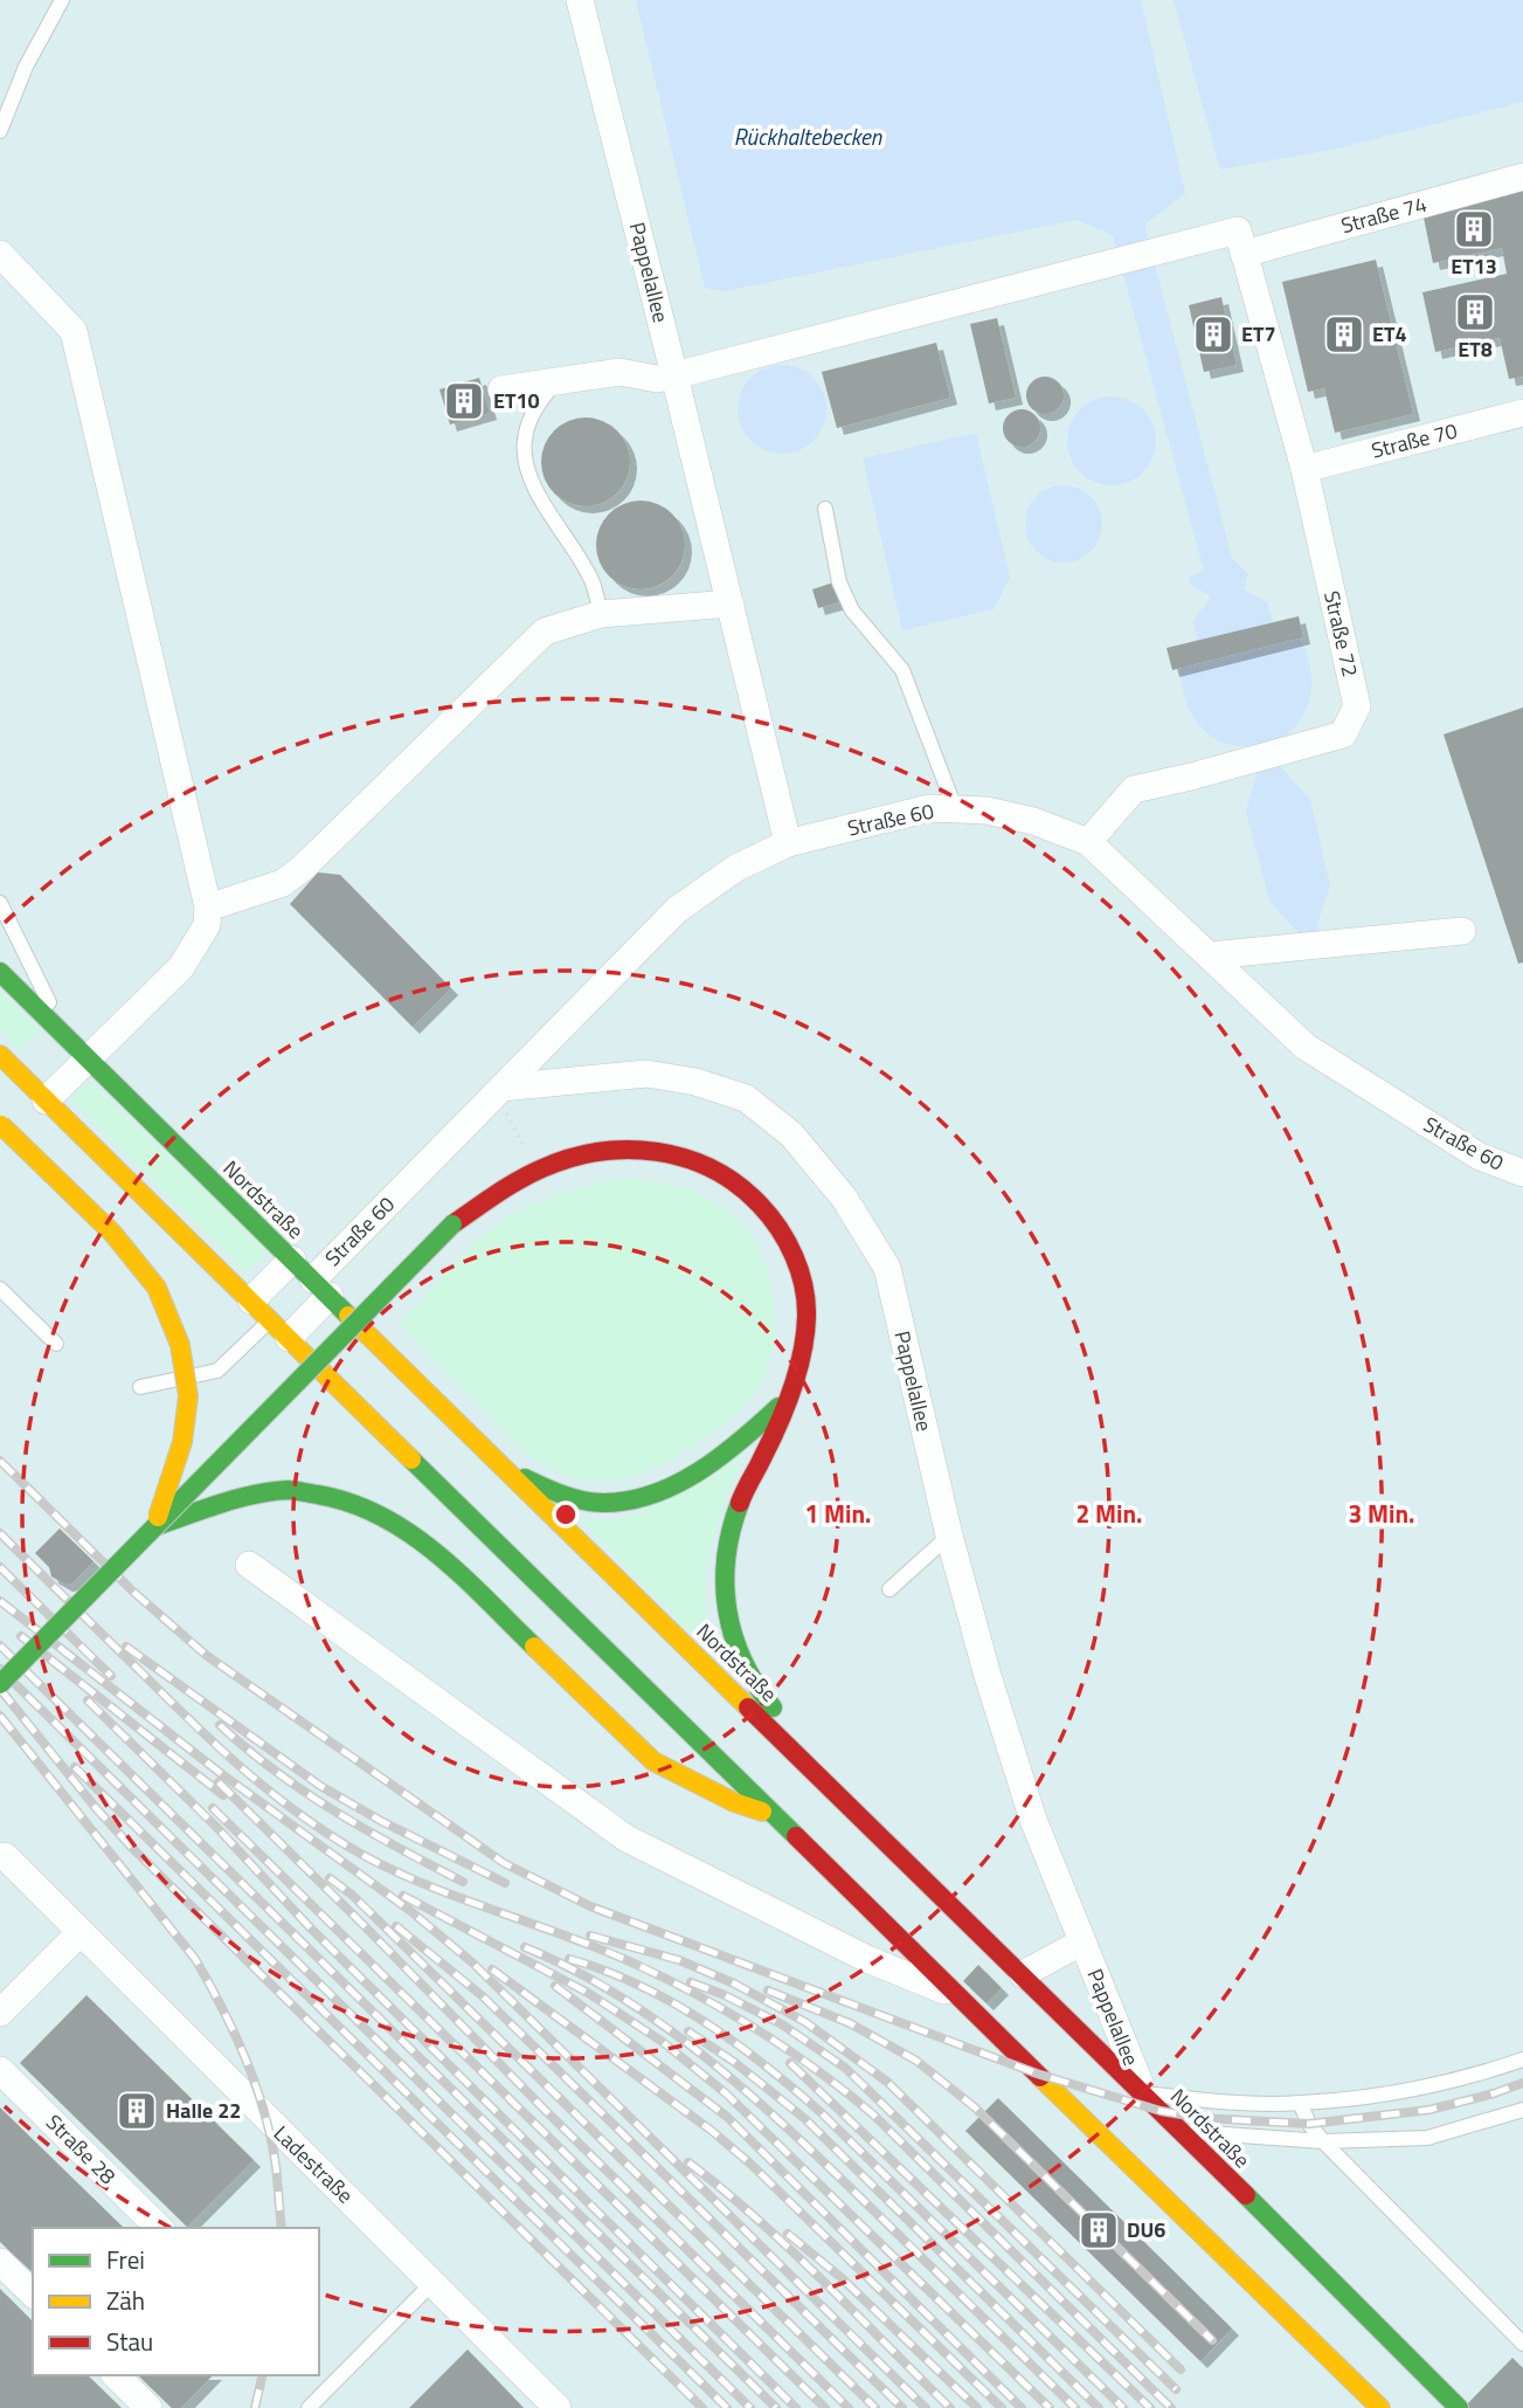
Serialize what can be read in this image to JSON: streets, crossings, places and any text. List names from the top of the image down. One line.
{"streets":{"street":["Straße 74","Pappelallee","Straße 70","Straße 72","Straße 60","Nordstraße","Straße 28","Ladestraße"]},"crossings":[["Straße 74","Straße 72"],["Pappelallee","Straße 60"],["Pappelallee","Nordstraße"],["Straße 70","Straße 72"],["Straße 72","Straße 60"],["Straße 60","Nordstraße"]],"water":["Rückhaltebecken"],"places":{"building":["ET13","ET8","ET7","ET4","ET10","Halle 22","DU6"]},"legend":["Frei","Zäh","Stau"],"rings":["1 Min.","2 Min.","3 Min."]}
